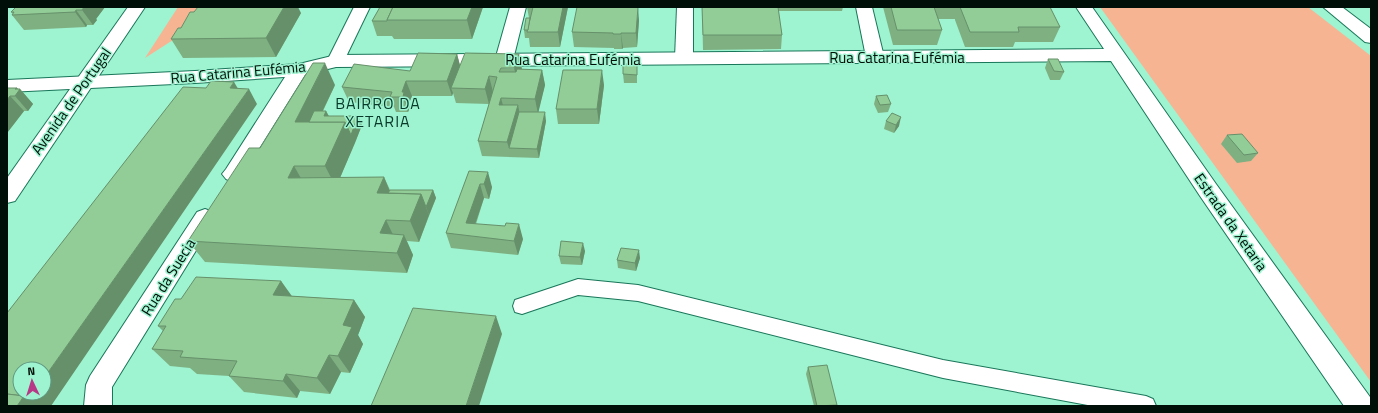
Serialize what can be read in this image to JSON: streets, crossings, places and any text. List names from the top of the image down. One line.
{"streets":{"main road":["Rua Catarina Eufémia","Avenida de Portugal","Estrada da Xetaria","Rua da Suecia"]},"crossings":[["Rua Catarina Eufémia","Avenida de Portugal"],["Rua Catarina Eufémia","Estrada da Xetaria"],["Rua Catarina Eufémia","Rua da Suecia"]],"districts":["BAIRRO DA XETARIA"],"north":"top"}
